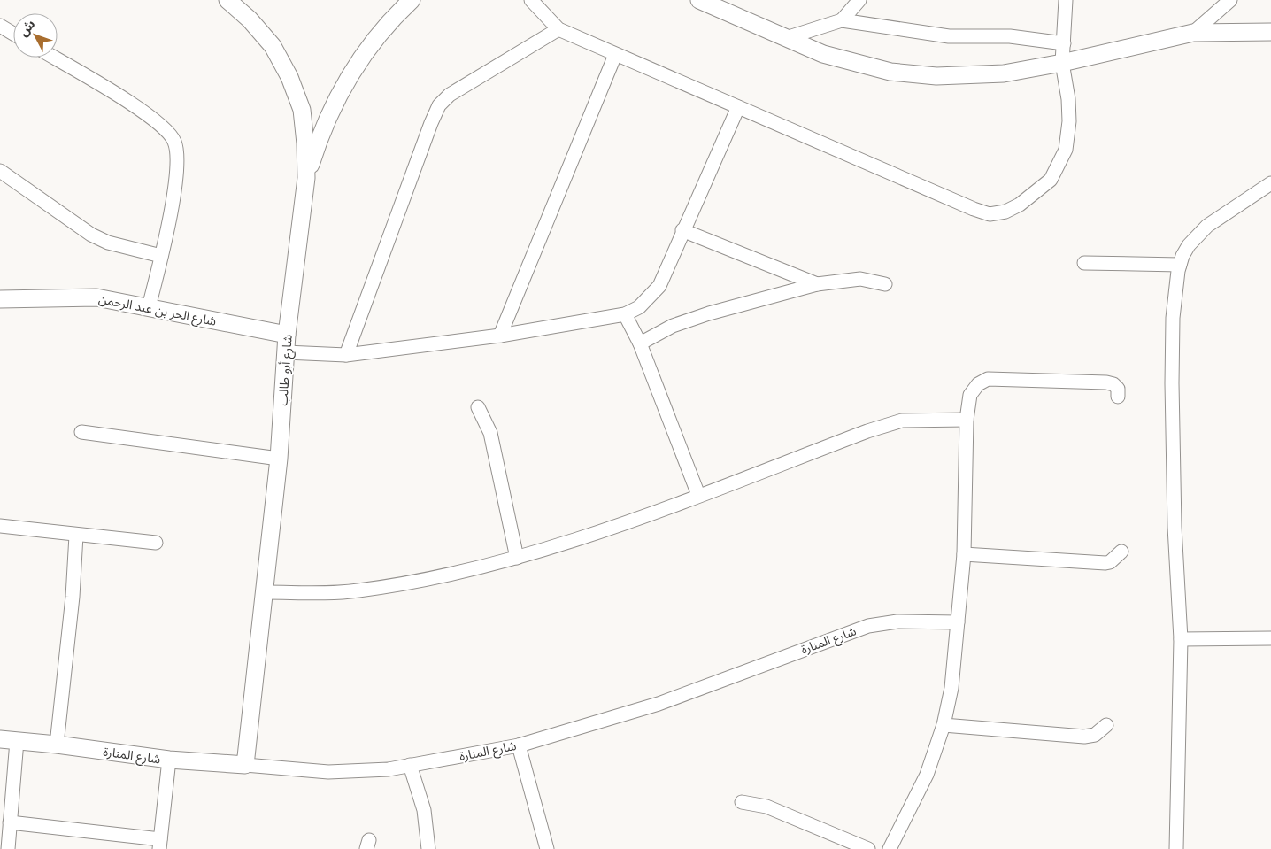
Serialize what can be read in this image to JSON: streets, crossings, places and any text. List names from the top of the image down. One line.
{"streets":{"street":["شارع الحر بن عبد الرحمن","شارع أبو طالب","شارع المنارة"]},"crossings":[["شارع الحر بن عبد الرحمن","شارع أبو طالب"],["شارع أبو طالب","شارع المنارة"]],"north":"top left"}
